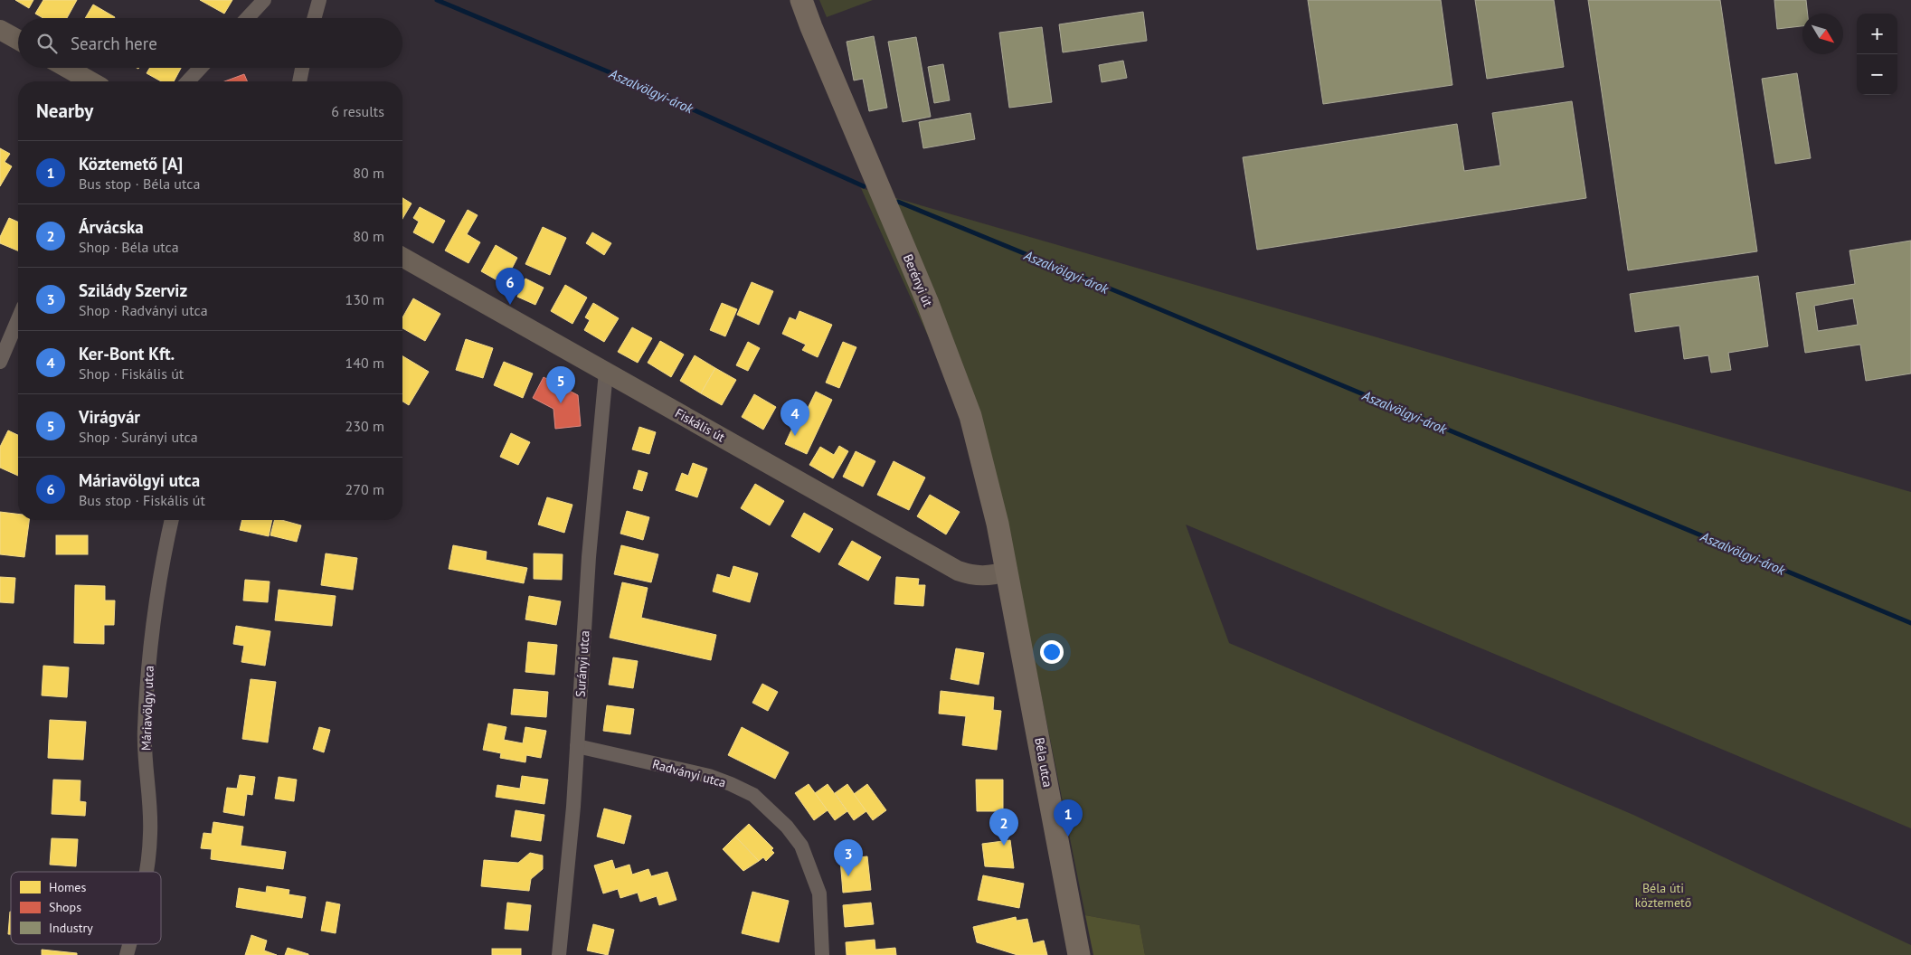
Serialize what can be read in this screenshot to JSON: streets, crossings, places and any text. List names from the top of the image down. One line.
{"streets":{"main road":["Berényi út","Béla utca"],"street":["Fiskális út","Surányi utca","Máriavölgy utca","Radványi utca"]},"crossings":[["Berényi út","Fiskális út"],["Berényi út","Béla utca"],["Fiskális út","Surányi utca"],["Fiskális út","Béla utca"],["Surányi utca","Radványi utca"]],"water":["Aszalvölgyi-árok"],"parks":["Béla úti köztemető"],"legend":["Homes","Shops","Industry"],"north":"bottom right","page":{"map_buttons":["+","−"],"search":"Search here","heading":["Nearby","6 results"],"list":[{"mark":"1","name":"Köztemető [A]","note":"Bus stop · Béla utca","value":"80 m"},{"mark":"2","name":"Árvácska","note":"Shop · Béla utca","value":"80 m"},{"mark":"3","name":"Szilády Szerviz","note":"Shop · Radványi utca","value":"130 m"},{"mark":"4","name":"Ker-Bont Kft.","note":"Shop · Fiskális út","value":"140 m"},{"mark":"5","name":"Virágvár","note":"Shop · Surányi utca","value":"230 m"},{"mark":"6","name":"Máriavölgyi utca","note":"Bus stop · Fiskális út","value":"270 m"}],"pins":["6","5","4","1","2","3"]}}
